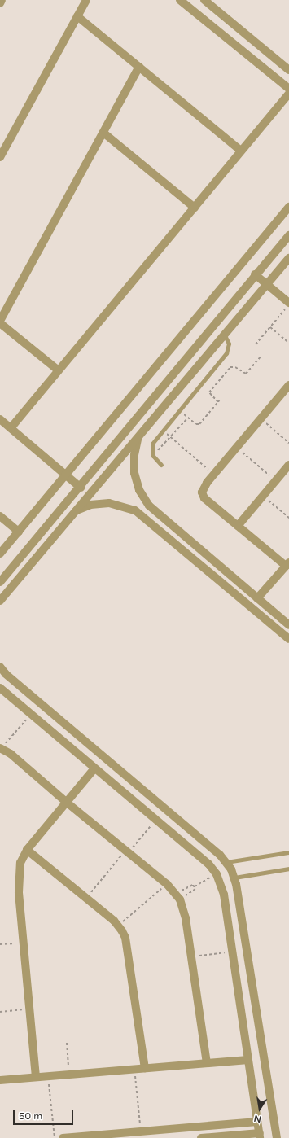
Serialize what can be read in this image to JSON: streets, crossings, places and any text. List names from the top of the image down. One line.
{"scale_bar":"50 m","north":"bottom"}
